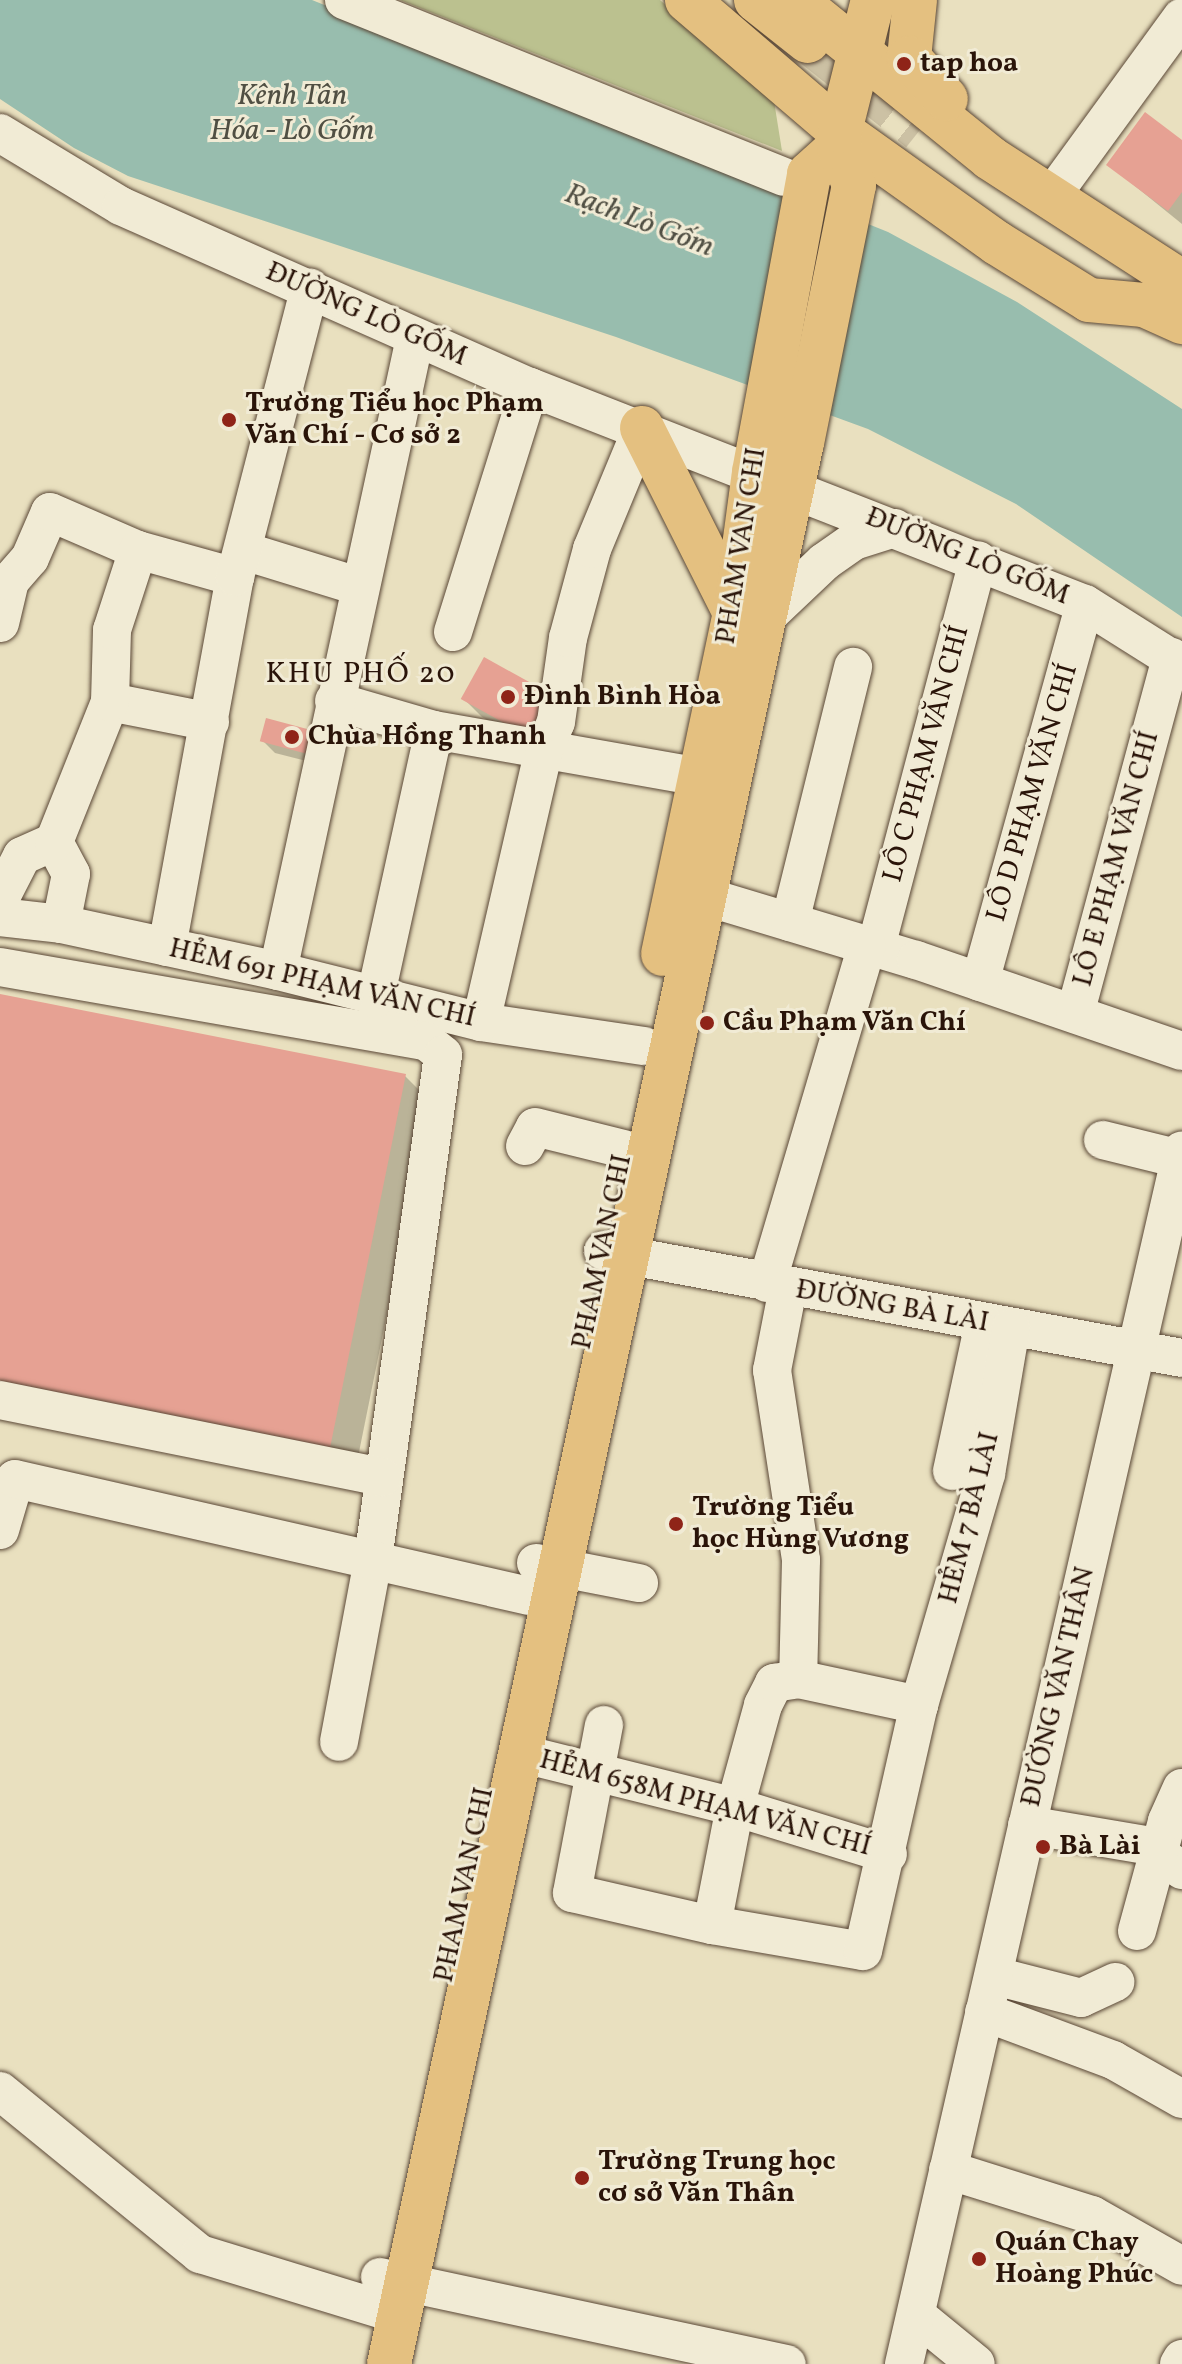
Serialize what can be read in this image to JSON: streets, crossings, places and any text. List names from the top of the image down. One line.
{"streets":{"main road":["PHAM VAN CHI"],"street":["ĐƯỜNG LÒ GỐM","LÔ C PHẠM VĂN CHÍ","LÔ D PHẠM VĂN CHÍ","LÔ E PHẠM VĂN CHÍ","HẺM 691 PHẠM VĂN CHÍ","ĐƯỜNG BÀ LÀI","HẺM 7 BÀ LÀI","ĐƯỜNG VĂN THÂN","HẺM 658M PHẠM VĂN CHÍ"]},"crossings":[["ĐƯỜNG LÒ GỐM","PHAM VAN CHI"],["ĐƯỜNG LÒ GỐM","LÔ C PHẠM VĂN CHÍ"],["ĐƯỜNG LÒ GỐM","LÔ D PHẠM VĂN CHÍ"],["ĐƯỜNG LÒ GỐM","LÔ E PHẠM VĂN CHÍ"],["PHAM VAN CHI","HẺM 691 PHẠM VĂN CHÍ"],["PHAM VAN CHI","ĐƯỜNG BÀ LÀI"],["PHAM VAN CHI","HẺM 658M PHẠM VĂN CHÍ"],["LÔ C PHẠM VĂN CHÍ","ĐƯỜNG BÀ LÀI"],["ĐƯỜNG BÀ LÀI","HẺM 7 BÀ LÀI"],["ĐƯỜNG BÀ LÀI","ĐƯỜNG VĂN THÂN"],["HẺM 7 BÀ LÀI","HẺM 658M PHẠM VĂN CHÍ"]],"districts":["KHU PHỐ 20"],"water":["Kênh Tân Hóa - Lò Gốm","Rạch Lò Gốm"],"places":["tap hoa","Trường Tiểu học Phạm Văn Chí - Cơ sở 2","Đình Bình Hòa","Chùa Hồng Thanh","Cầu Phạm Văn Chí","Trường Tiểu học Hùng Vương","Bà Lài","Trường Trung học cơ sở Văn Thân","Quán Chay Hoàng Phúc"]}
